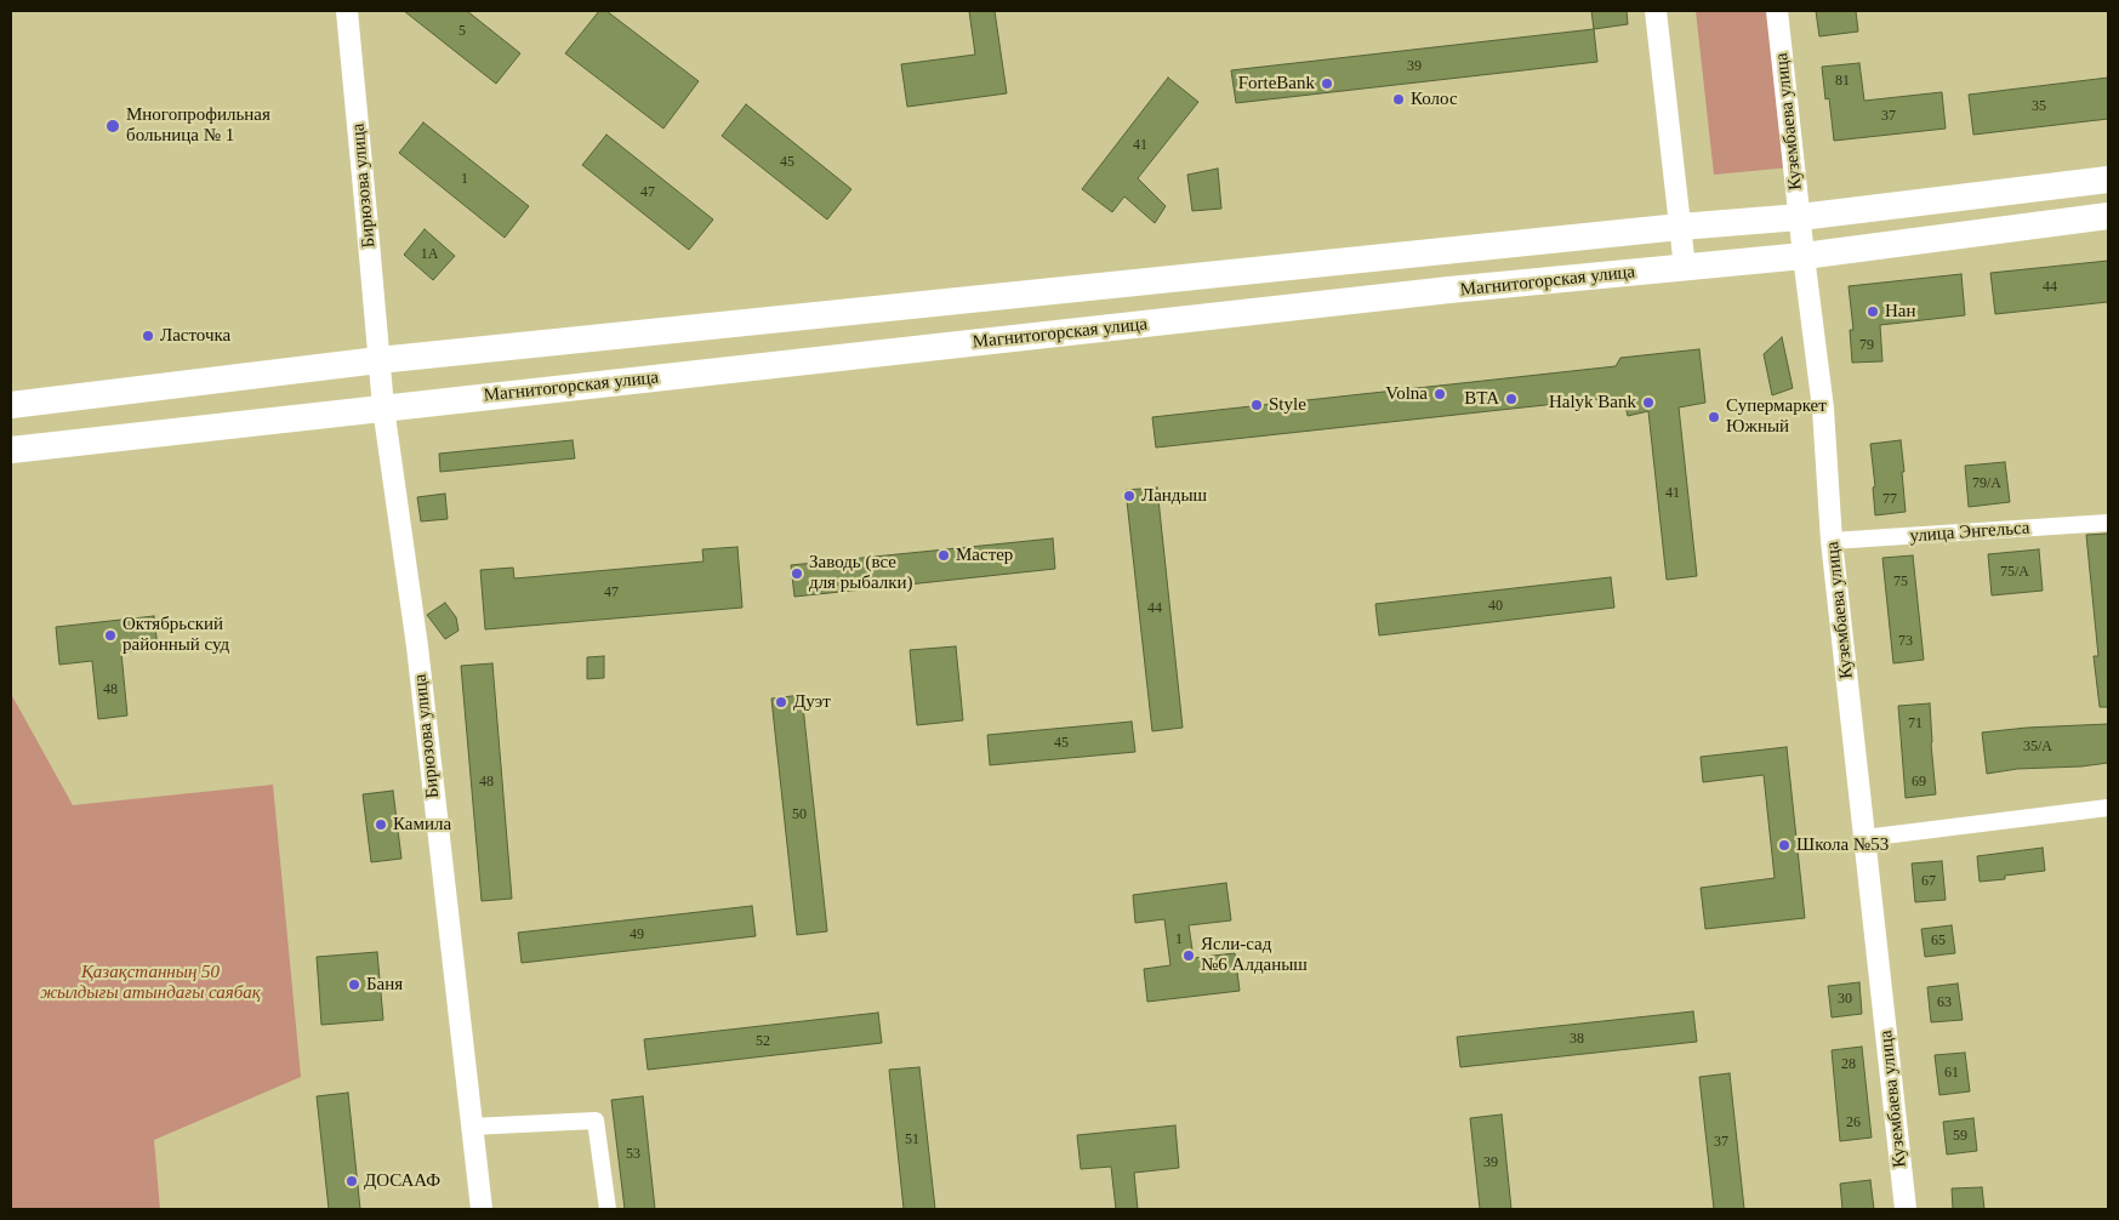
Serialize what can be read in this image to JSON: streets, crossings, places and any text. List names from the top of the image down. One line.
{"streets":{"main road":["Магнитогорская улица"],"street":["Кузембаева улица","Бирюзова улица","улица Энгельса"]},"crossings":[["Кузембаева улица","Магнитогорская улица"],["Кузембаева улица","улица Энгельса"],["Бирюзова улица","Магнитогорская улица"]],"parks":["Қазақстанның 50 жылдығы атындағы саябақ"],"places":["ForteBank","Колос","Многопрофильная больница № 1","Нан","Ласточка","Volna","BTA","Halyk Bank","Style","Супермаркет Южный","Ландыш","Мастер","Заводь (все для рыбалки)","Октябрьский районный суд","Дуэт","Камила","Школа №53","Ясли-сад №6 Алданыш","Баня","ДОСААФ"],"house_numbers":["5","39","81","35","37","41","45","1","47","1А","44","79","79/А","41","77","75/А","75","47","40","44","73","48","71","45","35/А","48","69","50","67","49","1","65","30","63","38","52","28","61","26","59","51","37","53","39"]}
